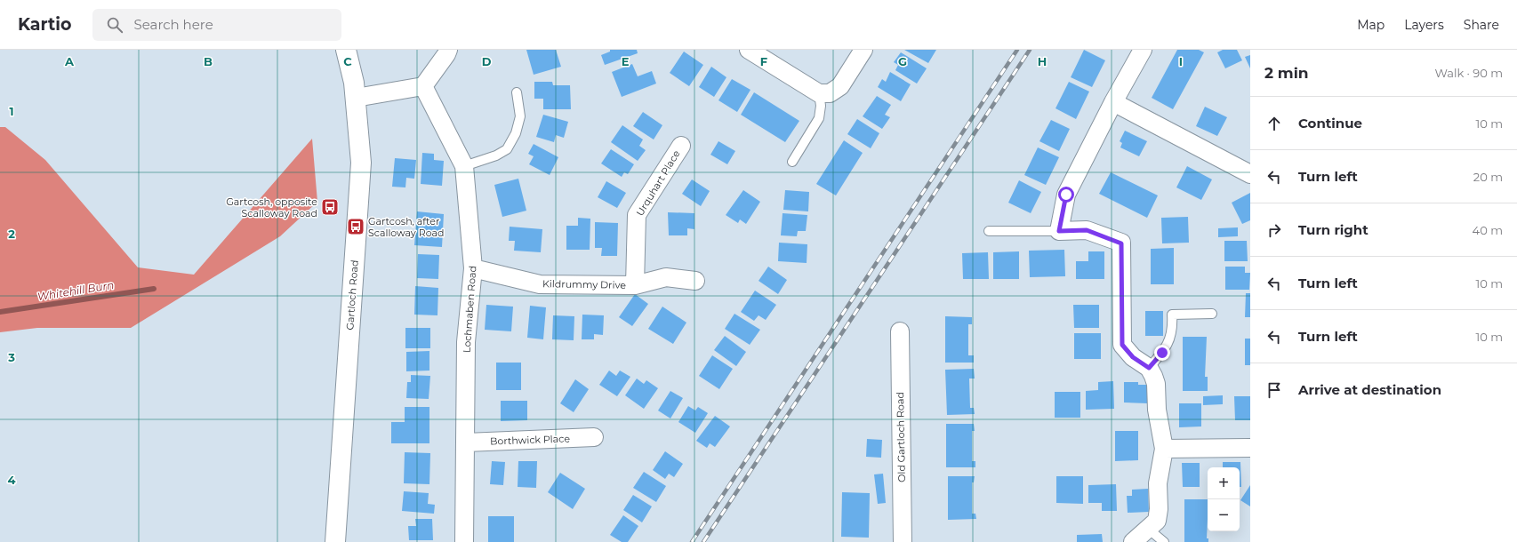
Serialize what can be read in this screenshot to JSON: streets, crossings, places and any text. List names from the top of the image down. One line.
{"streets":{"main road":["Gartloch Road"],"street":["Urquhart Place","Kildrummy Drive","Lochmaben Road","Old Gartloch Road","Borthwick Place"]},"crossings":[["Urquhart Place","Kildrummy Drive"],["Kildrummy Drive","Lochmaben Road"],["Lochmaben Road","Borthwick Place"]],"water":["Whitehill Burn"],"places":{"bus stop":["Gartcosh, opposite Scalloway Road","Gartcosh, after Scalloway Road"]},"page":{"header":"Kartio","search":"Search here","nav":["Map","Layers","Share"],"heading":["2 min","Walk · 90 m"],"list":[["Continue","10 m"],["Turn left","20 m"],["Turn right","40 m"],["Turn left","10 m"],["Turn left","10 m"],"Arrive at destination"],"map_buttons":["+","−"]},"grid":{"columns":["A","B","C","D","E","F","G","H","I"],"rows":["1","2","3","4"]}}
